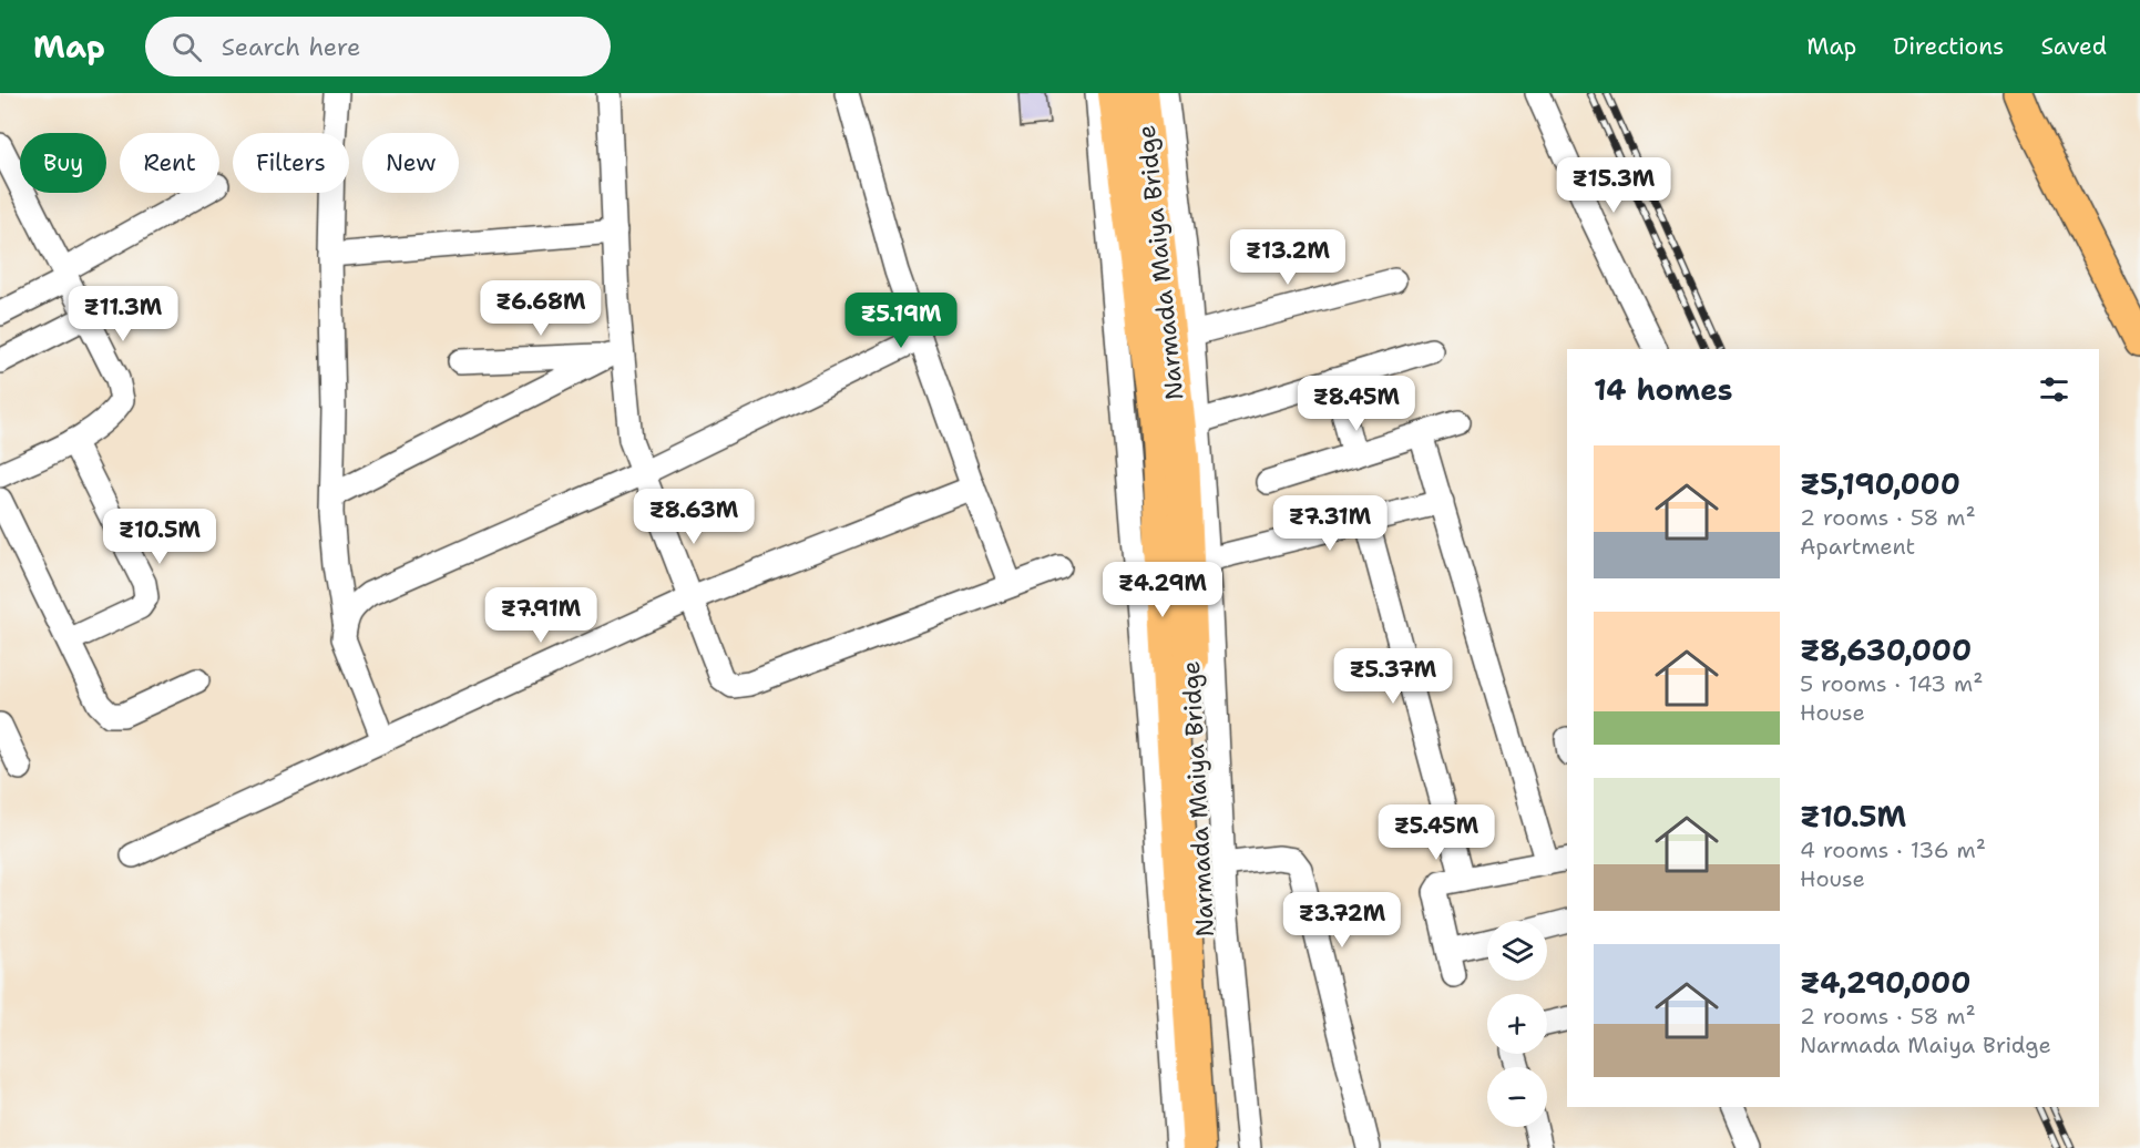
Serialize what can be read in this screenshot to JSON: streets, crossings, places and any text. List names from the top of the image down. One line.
{"streets":{"highway":["Narmada Maiya Bridge"]},"page":{"header":"Map","search":"Search here","nav":["Map","Directions","Saved"],"chip":["Buy","Rent","Filters","New"],"price":["₹15.3M","₹13.2M","₹6.68M","₹11.3M","₹5.19M","₹8.45M","₹8.63M","₹7.31M","₹10.5M","₹4.29M","₹7.91M","₹5.37M","₹5.45M","₹3.72M"],"heading":"14 homes","list":[{"name":"₹5,190,000","note":"2 rooms · 58 m² · Apartment"},{"name":"₹8,630,000","note":"5 rooms · 143 m² · House"},{"name":"₹10.5M","note":"4 rooms · 136 m² · House"},{"name":"₹4,290,000","note":"2 rooms · 58 m² · Narmada Maiya Bridge"}],"map_buttons":["+","−"]}}
